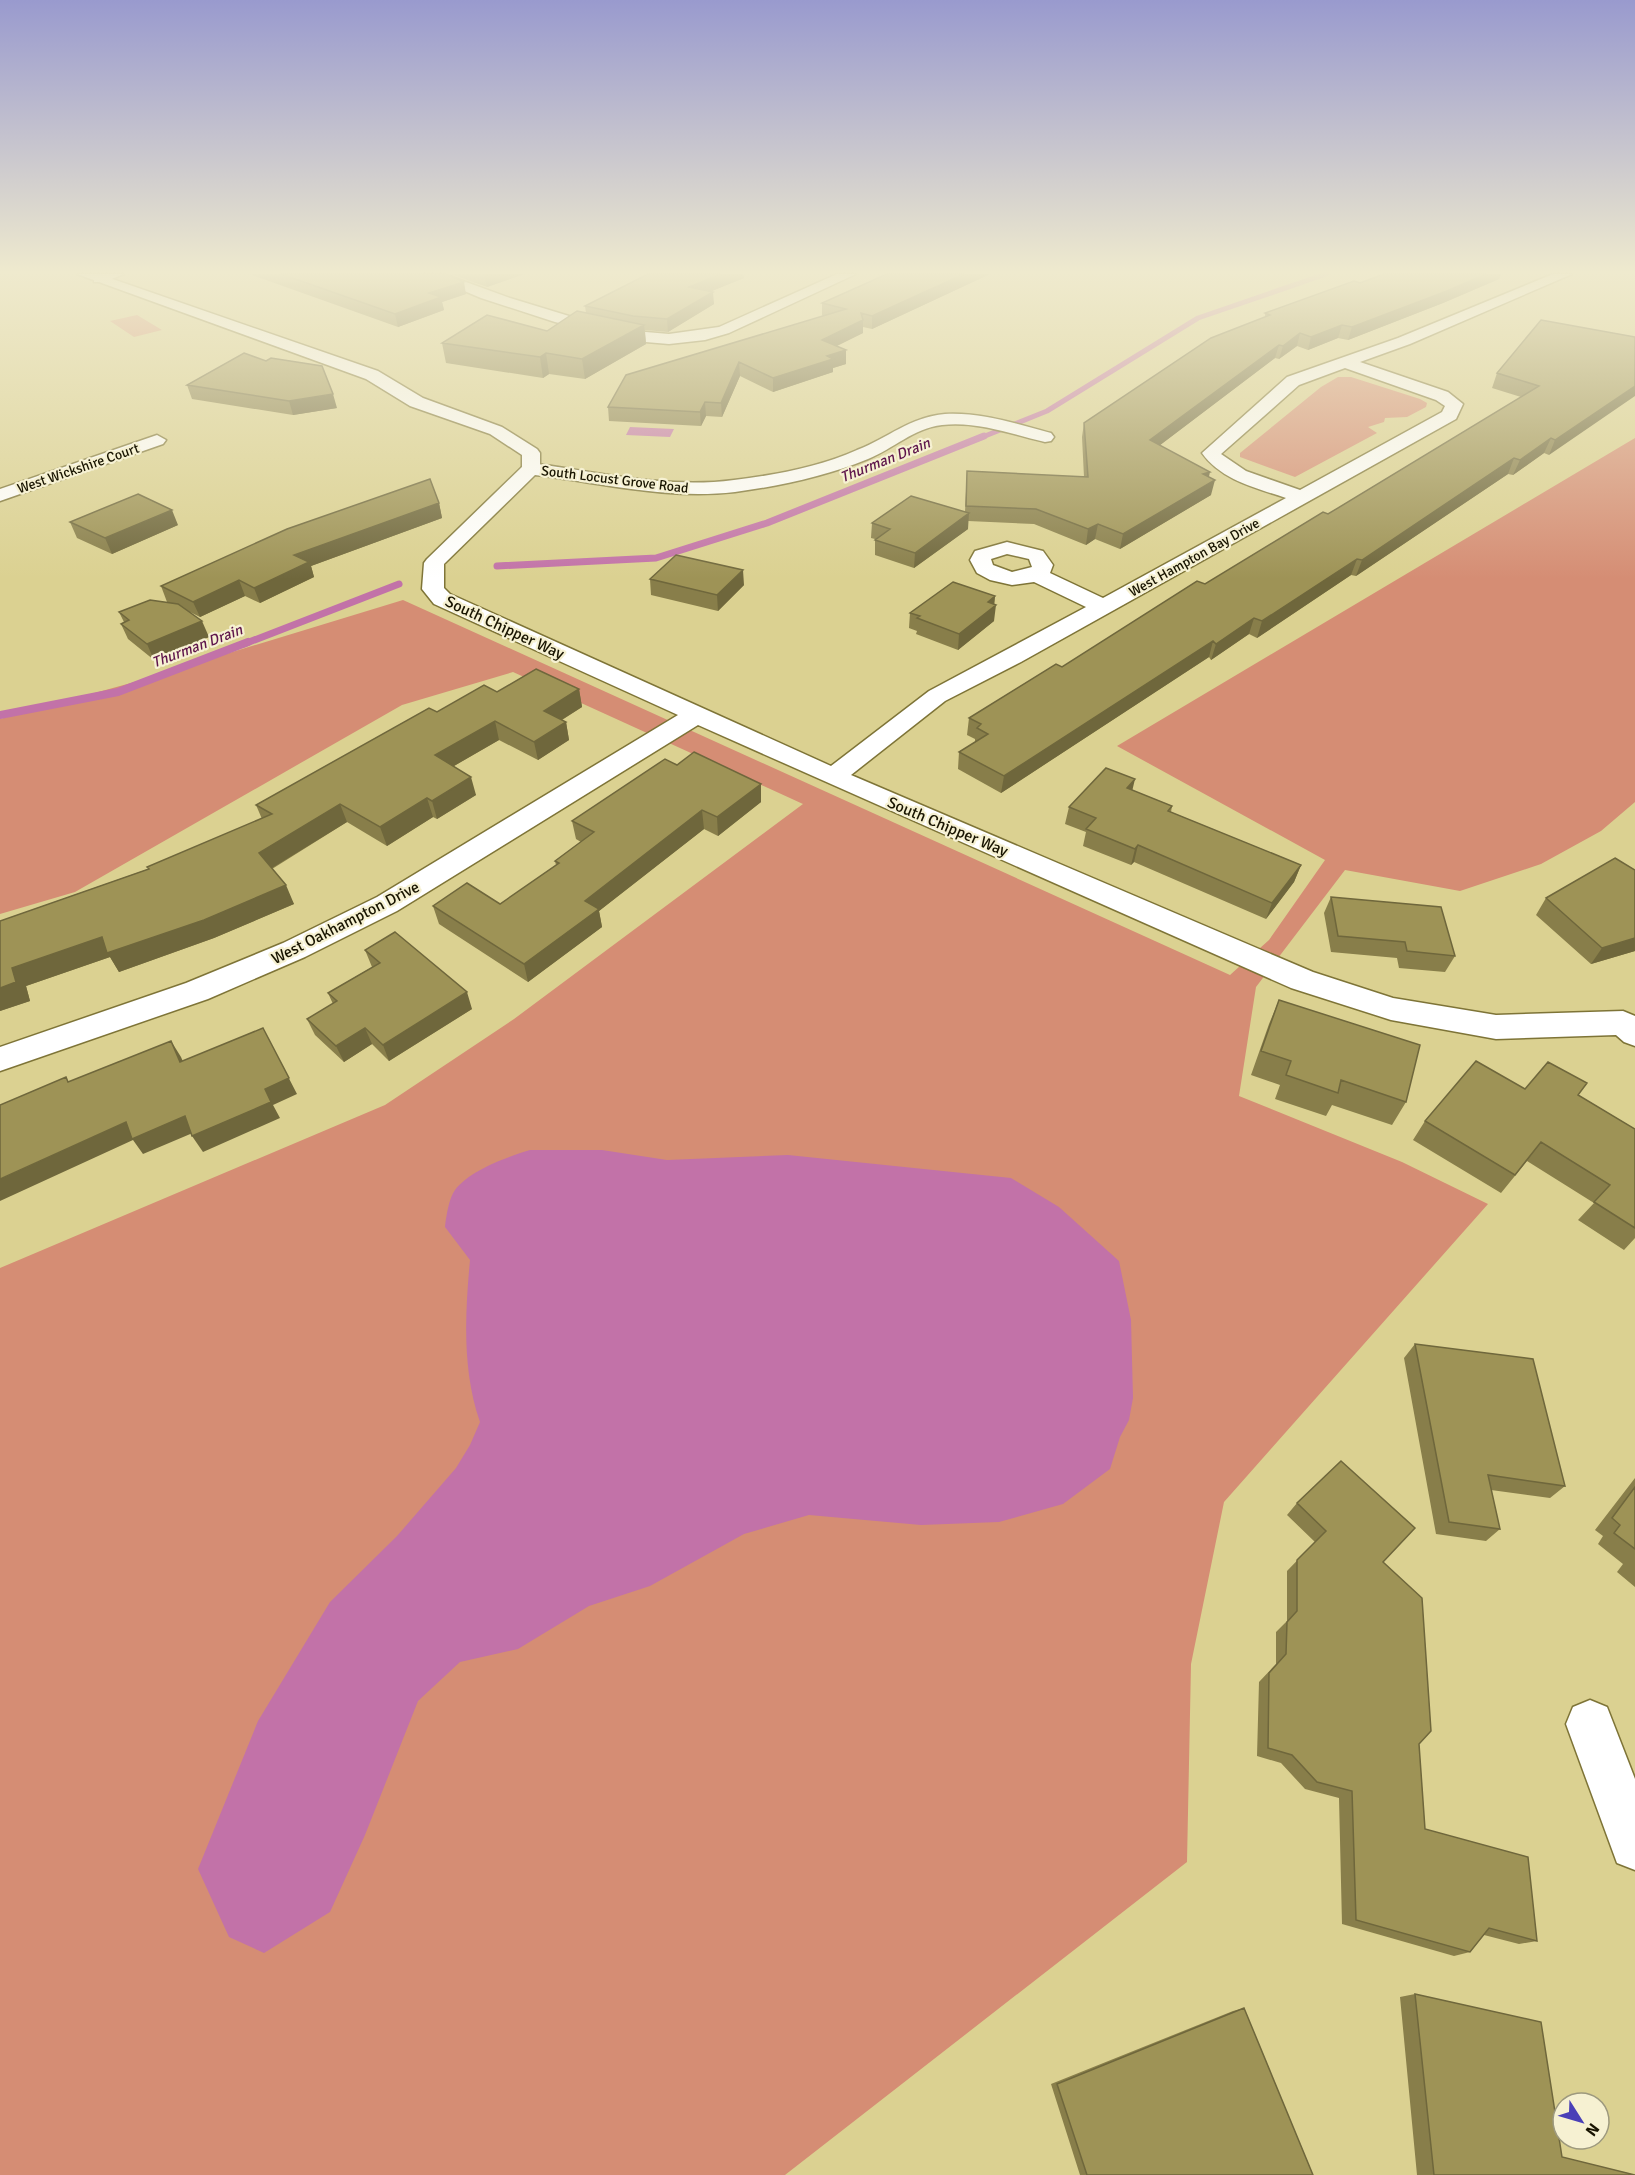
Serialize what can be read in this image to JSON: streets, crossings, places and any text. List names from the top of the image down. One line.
{"streets":{"street":["West Wickshire Court","South Locust Grove Road","West Hampton Bay Drive","South Chipper Way","West Oakhampton Drive"]},"crossings":[["South Locust Grove Road","South Chipper Way"],["West Hampton Bay Drive","South Chipper Way"],["South Chipper Way","West Oakhampton Drive"]],"water":["Thurman Drain"],"north":"bottom right"}
